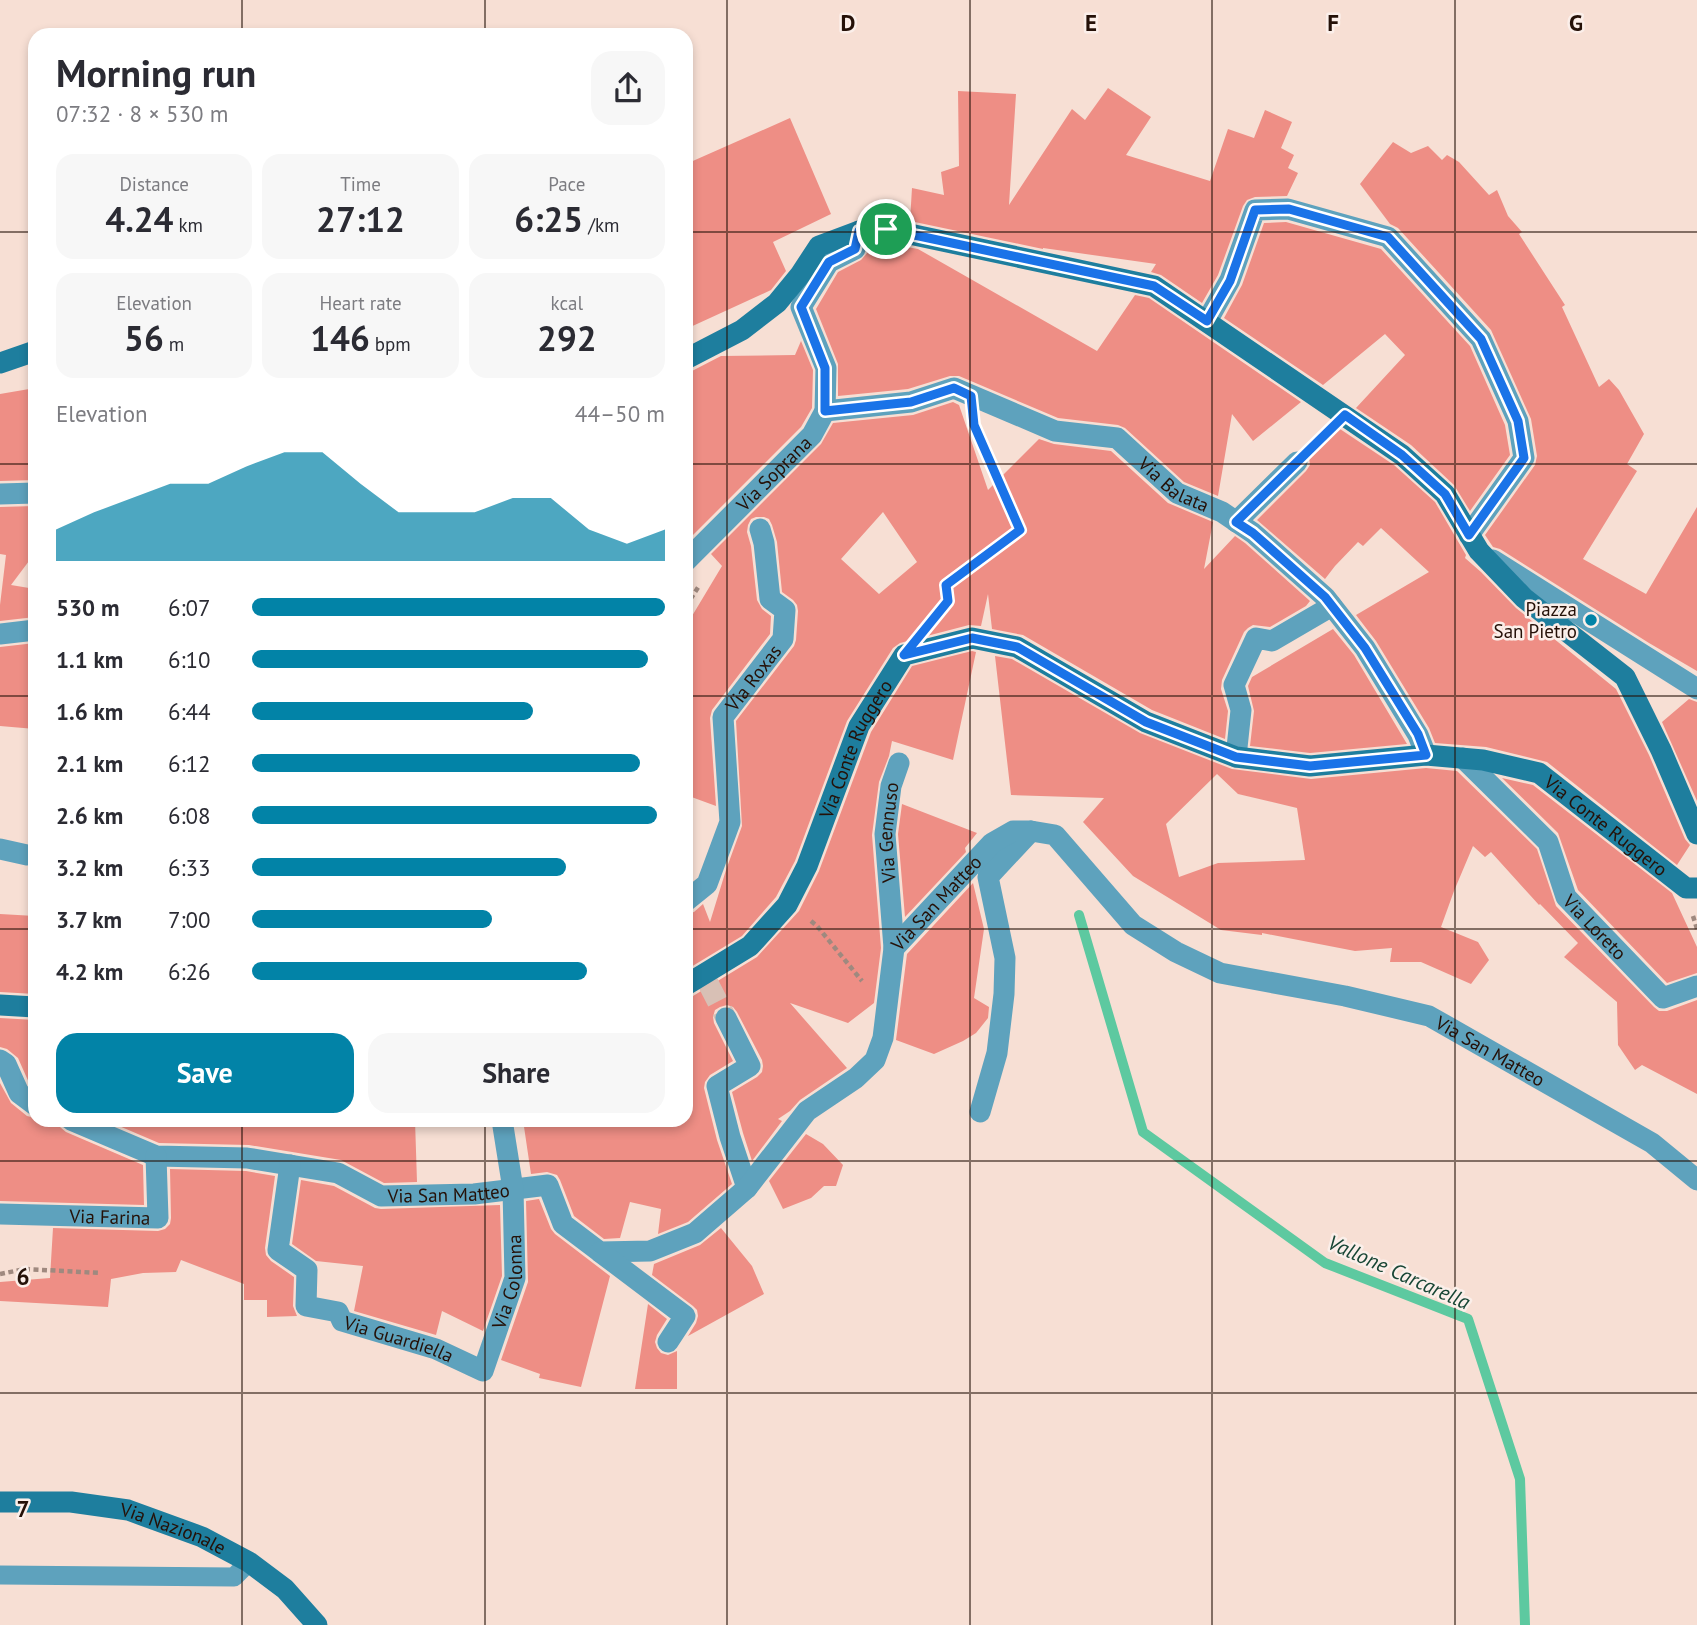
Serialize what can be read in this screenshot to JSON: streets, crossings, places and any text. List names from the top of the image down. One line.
{"streets":{"street":["Via Soprana","Via Balata","Via Roxas","Via Conte Ruggero","Via Gennuso","Via San Matteo","Via Loreto","Via Farina","Via Colonna","Via Guardiella","Via Nazionale"]},"crossings":[["Via Soprana","Via Balata"],["Via Balata","Via Conte Ruggero"],["Via Conte Ruggero","Via Loreto"],["Via Gennuso","Via San Matteo"],["Via San Matteo","Via Farina"],["Via San Matteo","Via Colonna"],["Via San Matteo","Via Guardiella"],["Via Colonna","Via Guardiella"]],"water":["Vallone Carcarella"],"places":["Piazza San Pietro"],"page":{"heading":["Morning run","07:32 · 8 × 530 m"],"stats":[["Distance","4.24 km"],["Time","27:12"],["Pace","6:25 /km"],["Elevation","56 m"],["Heart rate","146 bpm"],["kcal","292"]],"chart":["Elevation","44–50 m"],"list":[{"name":"530 m","note":"6:07"},{"name":"1.1 km","note":"6:10"},{"name":"1.6 km","note":"6:44"},{"name":"2.1 km","note":"6:12"},{"name":"2.6 km","note":"6:08"},{"name":"3.2 km","note":"6:33"},{"name":"3.7 km","note":"7:00"},{"name":"4.2 km","note":"6:26"}],"buttons":["Save","Share"]},"grid":{"columns":["D","E","F","G"],"rows":["6","7"]}}
